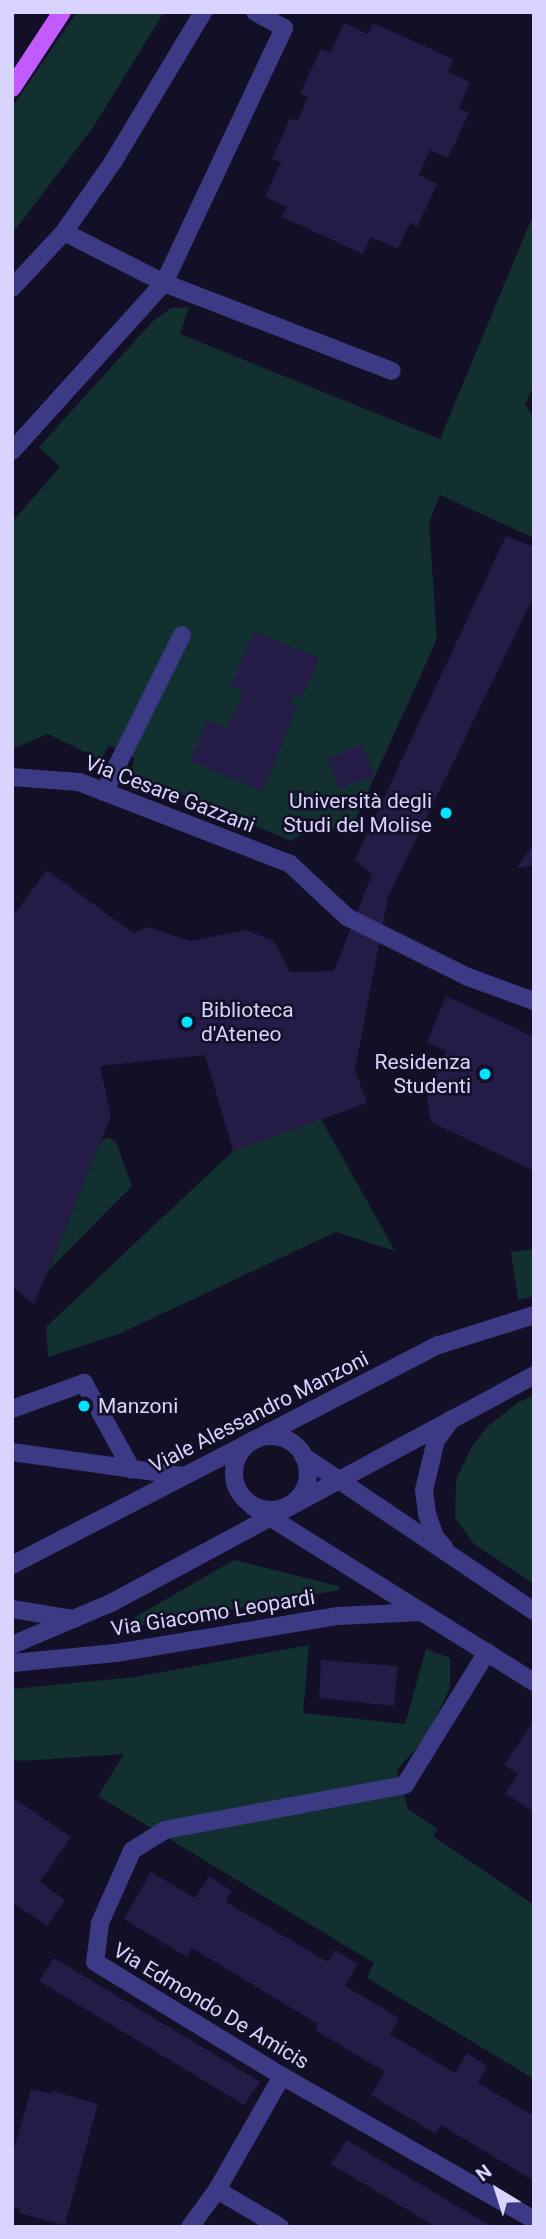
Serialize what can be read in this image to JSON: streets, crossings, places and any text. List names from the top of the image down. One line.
{"streets":{"street":["Via Cesare Gazzani","Viale Alessandro Manzoni","Via Giacomo Leopardi","Via Edmondo De Amicis"]},"places":["Università degli Studi del Molise","Biblioteca d'Ateneo","Residenza Studenti","Manzoni"],"north":"top left"}
